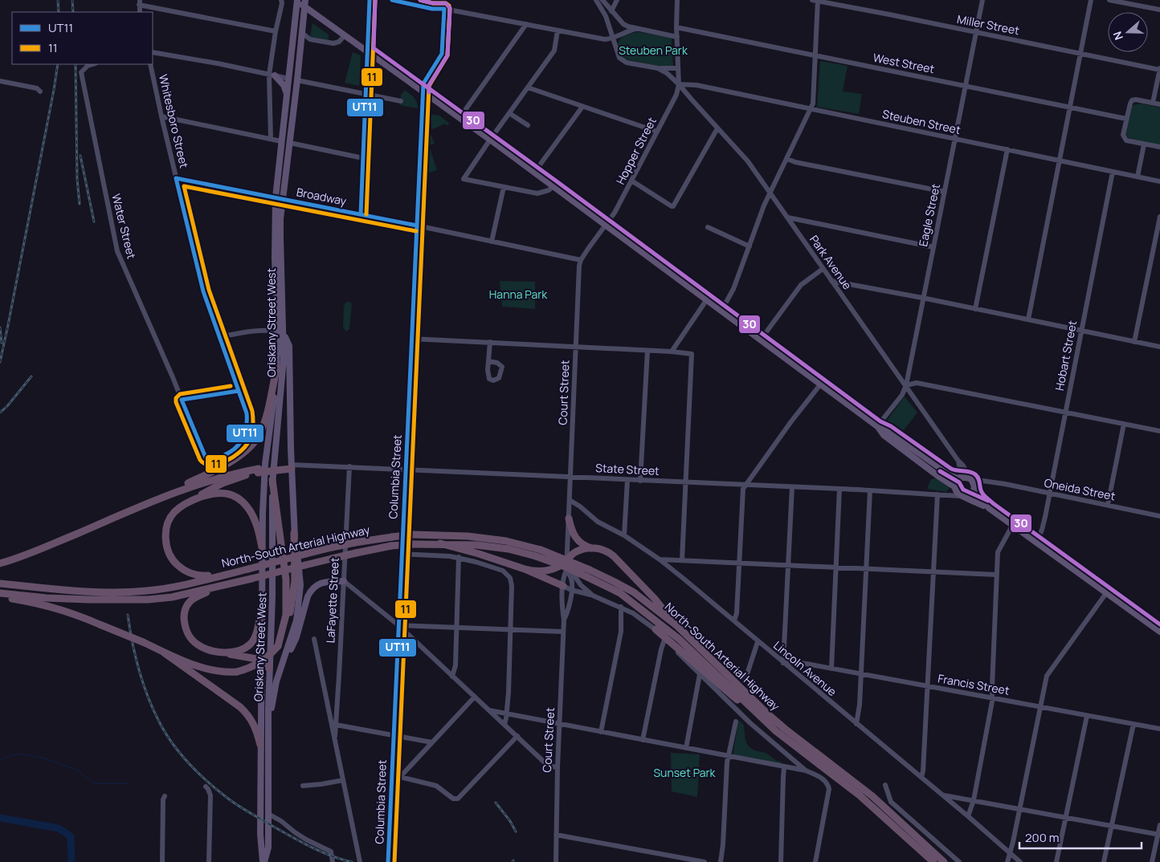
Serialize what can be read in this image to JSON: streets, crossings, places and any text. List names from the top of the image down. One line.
{"streets":{"highway":["North-South Arterial Highway"],"main road":["Oriskany Street West"],"street":["Miller Street","West Street","Whitesboro Street","Steuben Street","Hopper Street","Broadway","Eagle Street","Water Street","Park Avenue","Hobart Street","Court Street","State Street","Columbia Street","Oneida Street","LaFayette Street","Lincoln Avenue","Francis Street"]},"crossings":[["Miller Street","Eagle Street"],["West Street","Eagle Street"],["Whitesboro Street","Broadway"],["Whitesboro Street","Water Street"],["Steuben Street","Hopper Street"],["Steuben Street","Eagle Street"],["Steuben Street","Park Avenue"],["Steuben Street","Hobart Street"],["Hopper Street","Park Avenue"],["Hopper Street","Court Street"],["Broadway","Oriskany Street West"],["Broadway","Court Street"],["Broadway","Columbia Street"],["Eagle Street","Park Avenue"],["Park Avenue","State Street"],["Park Avenue","Oneida Street"],["Hobart Street","Oneida Street"],["Court Street","State Street"],["Court Street","Lincoln Avenue"],["State Street","Columbia Street"],["State Street","Oneida Street"],["State Street","LaFayette Street"],["Lincoln Avenue","Francis Street"]],"parks":["Steuben Park","Hanna Park","Sunset Park"],"lines":["transit line UT11","transit line 11","transit line 30"],"legend":["UT11","11"],"scale_bar":"200 m","north":"left"}
